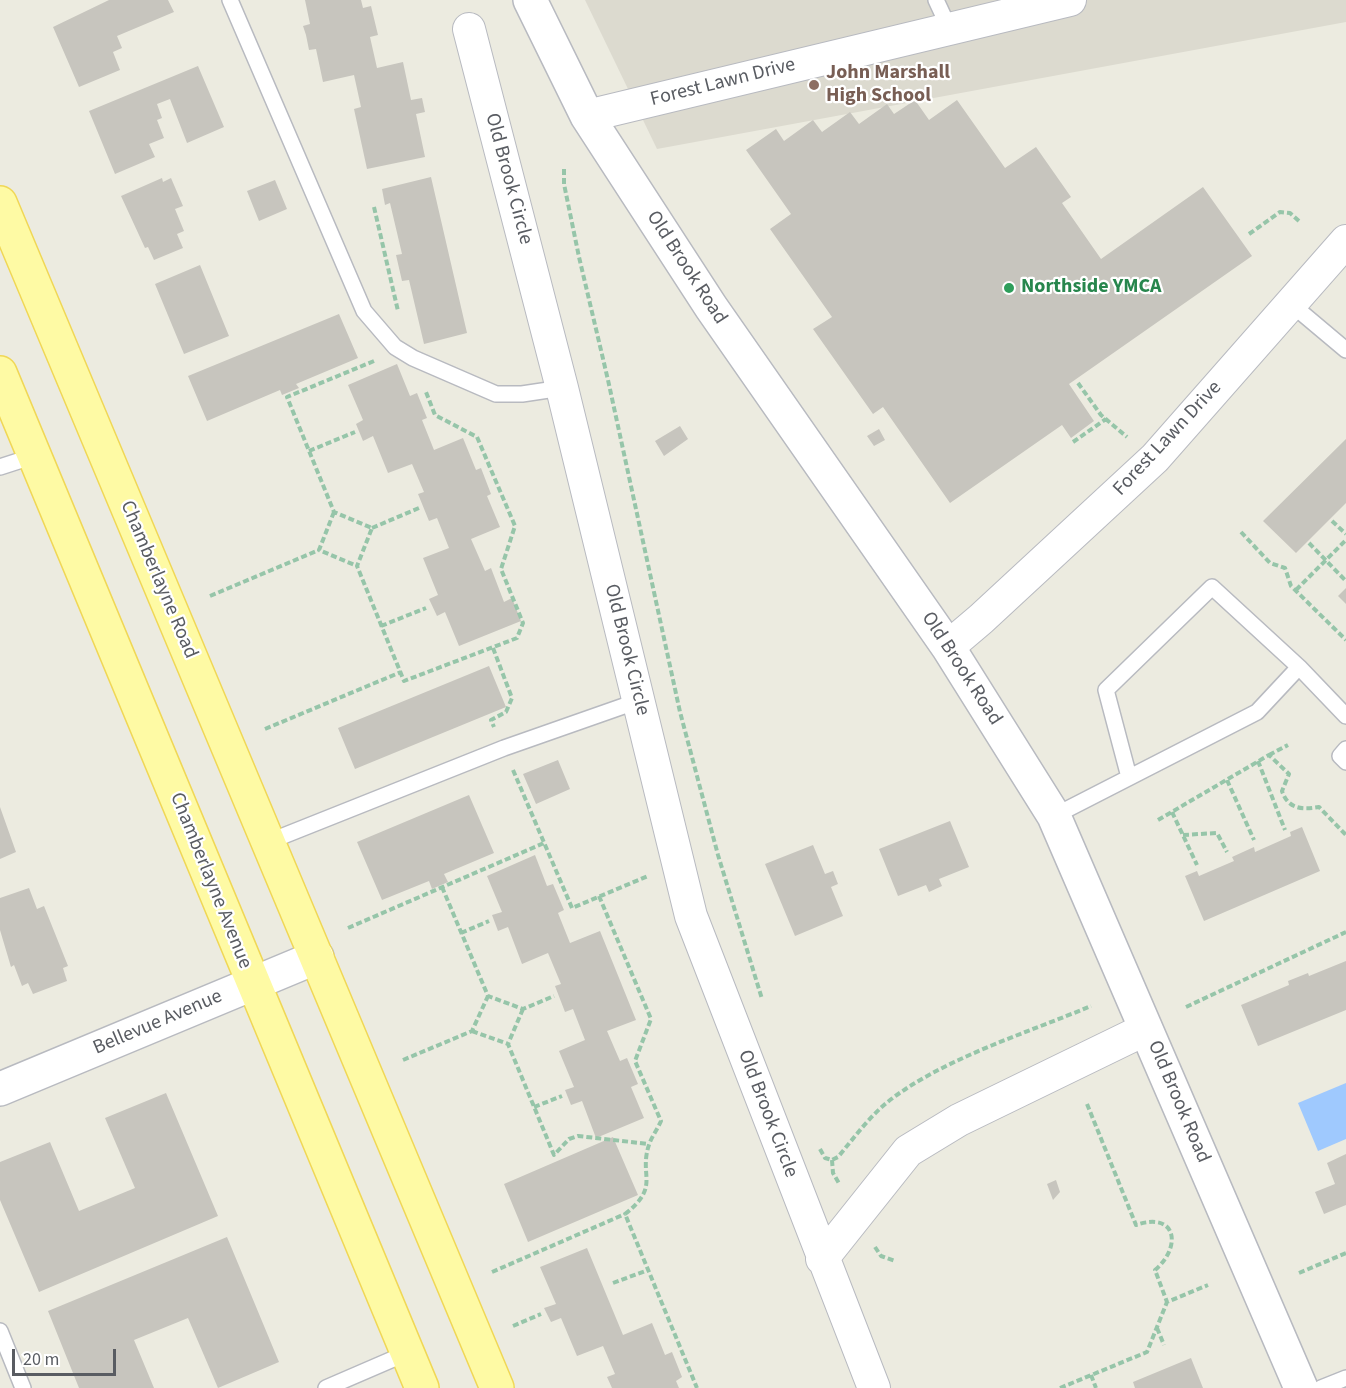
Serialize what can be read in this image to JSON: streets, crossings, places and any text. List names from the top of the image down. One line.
{"streets":{"main road":["Chamberlayne Road","Chamberlayne Avenue"],"street":["Forest Lawn Drive","Old Brook Circle","Old Brook Road","Bellevue Avenue"]},"crossings":[["Forest Lawn Drive","Old Brook Road"],["Chamberlayne Road","Bellevue Avenue"],["Chamberlayne Avenue","Bellevue Avenue"]],"places":["John Marshall High School","Northside YMCA"],"scale_bar":"20 m"}
